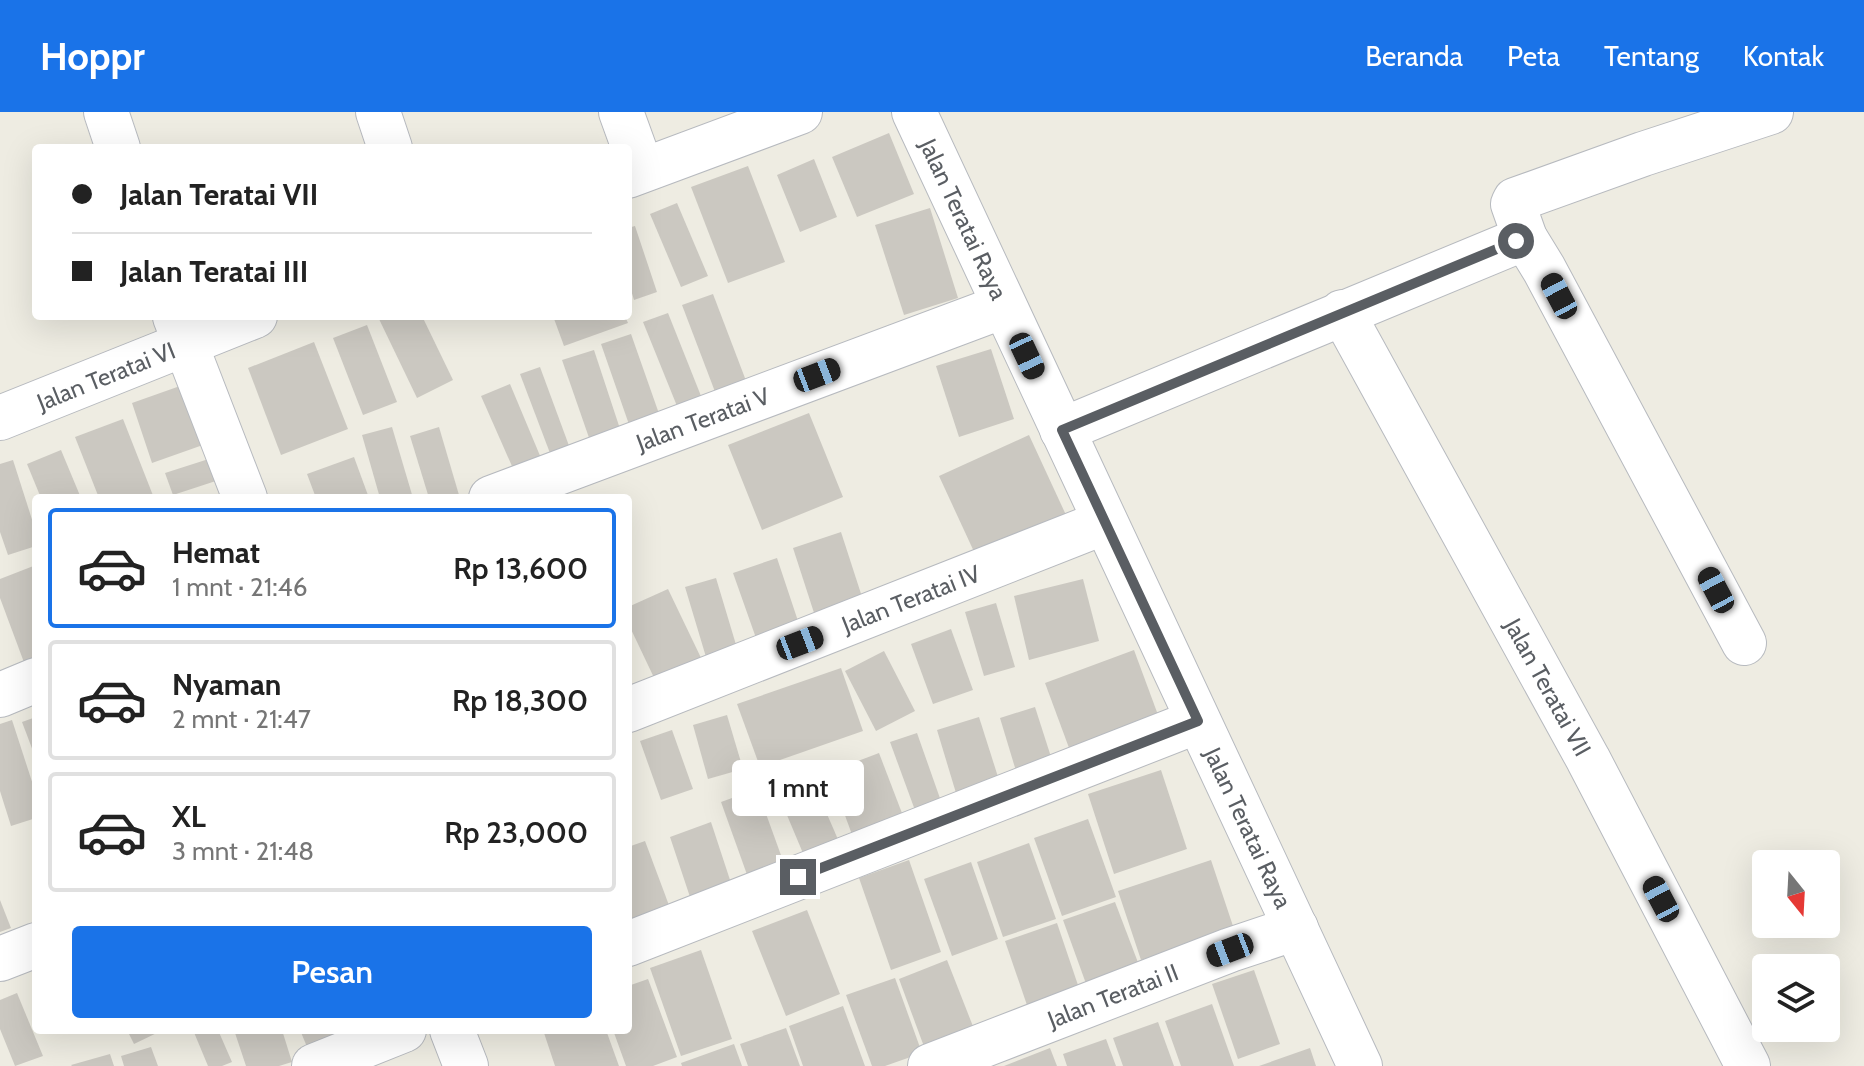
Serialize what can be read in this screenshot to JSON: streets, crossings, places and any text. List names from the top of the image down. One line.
{"streets":{"street":["Jalan Teratai Raya","Jalan Teratai VI","Jalan Teratai V","Jalan Teratai IV","Jalan Teratai VII","Jalan Teratai II"]},"crossings":[["Jalan Teratai Raya","Jalan Teratai V"],["Jalan Teratai Raya","Jalan Teratai IV"],["Jalan Teratai Raya","Jalan Teratai II"]],"north":"bottom","page":{"header":"Hoppr","nav":["Beranda","Peta","Tentang","Kontak"],"banner":["Jalan Teratai VII","Jalan Teratai III"],"list":[{"name":"Hemat","note":"1 mnt · 21:46","value":"Rp 13,600"},{"name":"Nyaman","note":"2 mnt · 21:47","value":"Rp 18,300"},{"name":"XL","note":"3 mnt · 21:48","value":"Rp 23,000"}],"bubble":"1 mnt","buttons":"Pesan"}}
